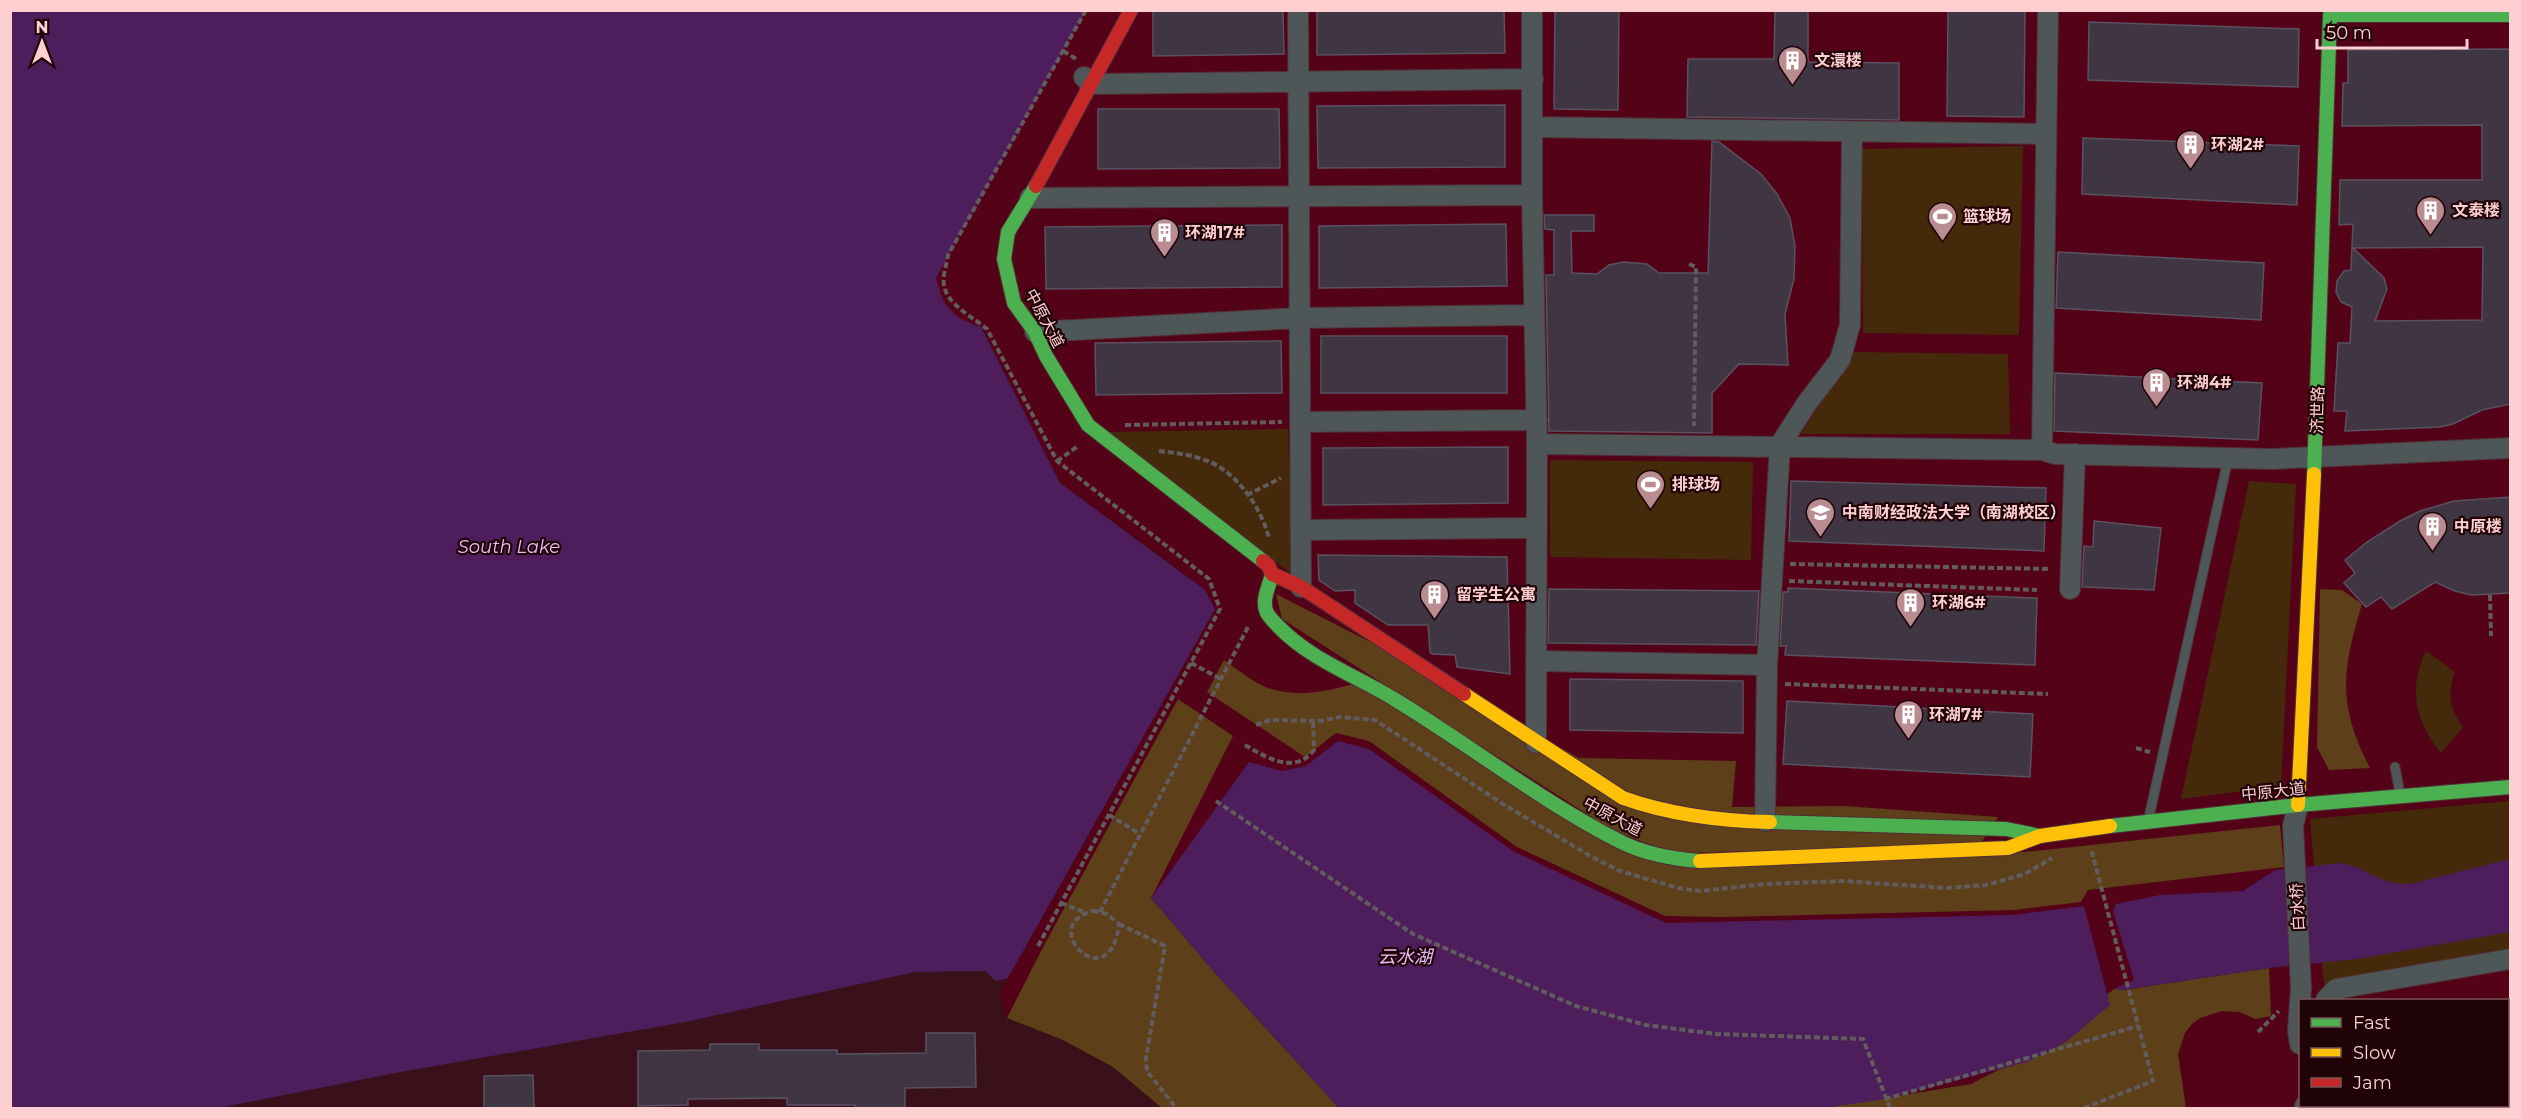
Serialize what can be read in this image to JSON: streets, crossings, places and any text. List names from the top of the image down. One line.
{"streets":{"main road":["中原大道","济世路"],"street":["白水桥"]},"crossings":[["中原大道","济世路"],["中原大道","白水桥"],["济世路","白水桥"]],"water":["South Lake","云水湖"],"places":{"building":["文澴楼","环湖2#","文泰楼","环湖17#","环湖4#","中原楼","留学生公寓","环湖6#","环湖7#"],"sports":["篮球场","排球场"],"school or university":["中南财经政法大学（南湖校区）"]},"legend":["Fast","Slow","Jam"],"scale_bar":"50 m","north":"top"}
